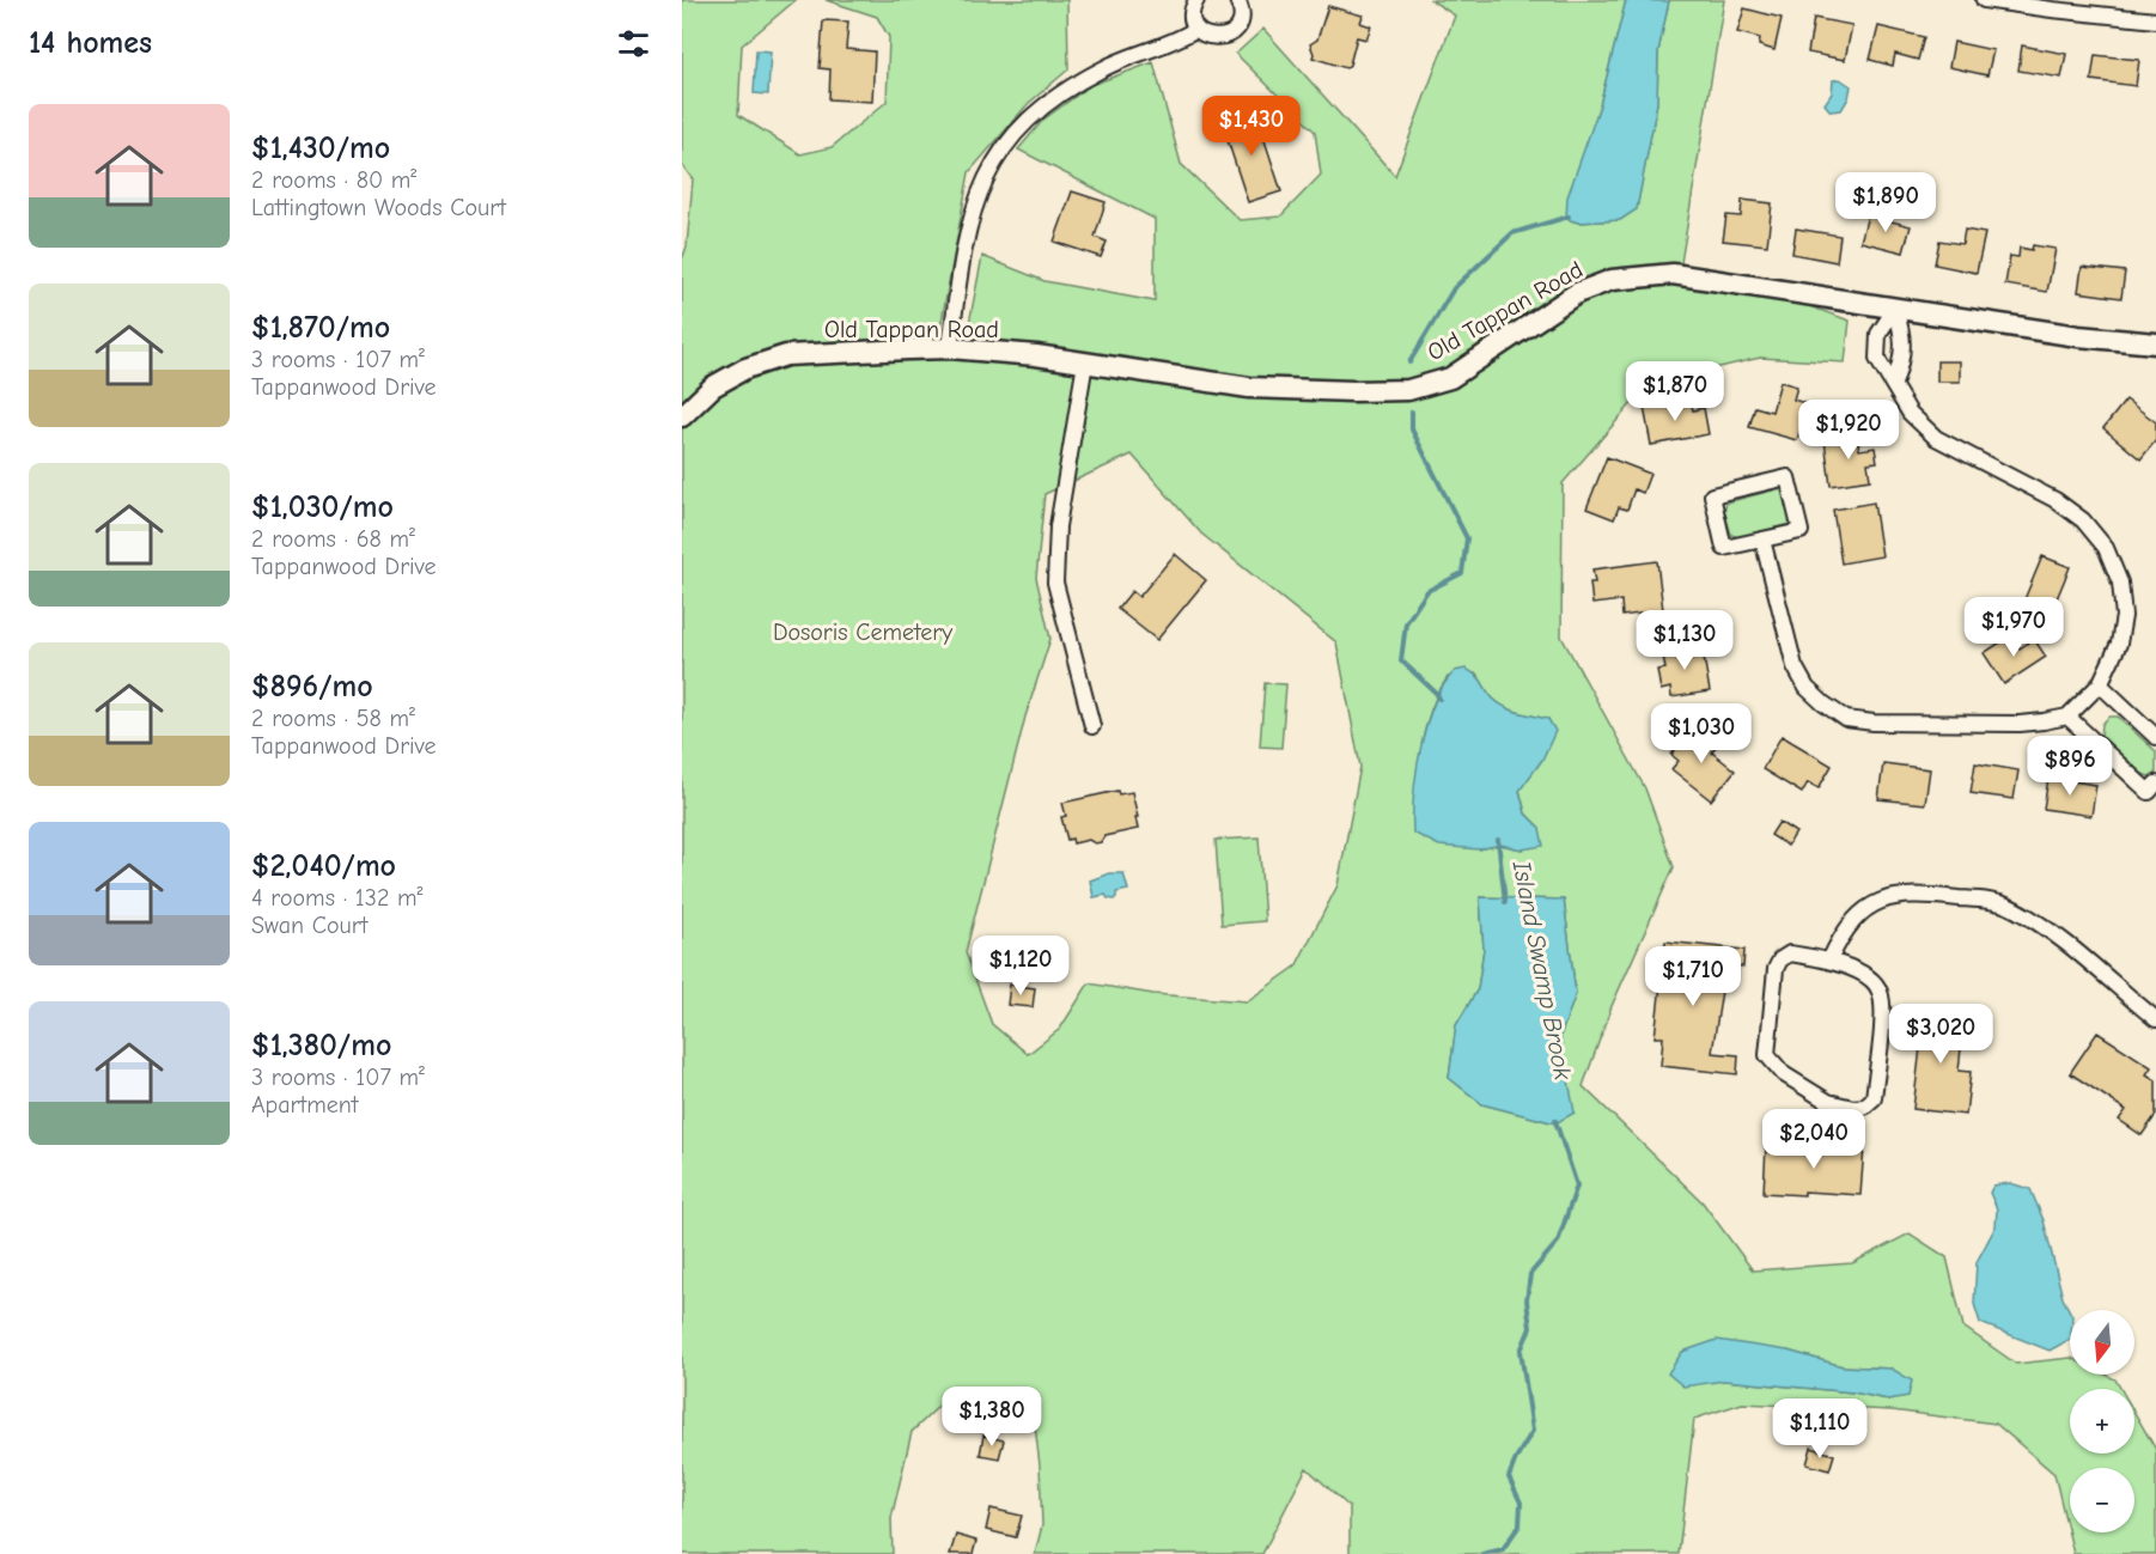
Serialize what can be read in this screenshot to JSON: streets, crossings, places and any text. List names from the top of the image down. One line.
{"streets":{"street":["Old Tappan Road"]},"water":["Island Swamp Brook"],"parks":["Dosoris Cemetery"],"north":"bottom","page":{"heading":"14 homes","list":[{"name":"$1,430/mo","note":"2 rooms · 80 m² · Lattingtown Woods Court"},{"name":"$1,870/mo","note":"3 rooms · 107 m² · Tappanwood Drive"},{"name":"$1,030/mo","note":"2 rooms · 68 m² · Tappanwood Drive"},{"name":"$896/mo","note":"2 rooms · 58 m² · Tappanwood Drive"},{"name":"$2,040/mo","note":"4 rooms · 132 m² · Swan Court"},{"name":"$1,380/mo","note":"3 rooms · 107 m² · Apartment"}],"price":["$1,430","$1,890","$1,870","$1,920","$1,970","$1,130","$1,030","$896","$1,120","$1,710","$3,020","$2,040","$1,380","$1,110"],"map_buttons":["+","−"]}}
